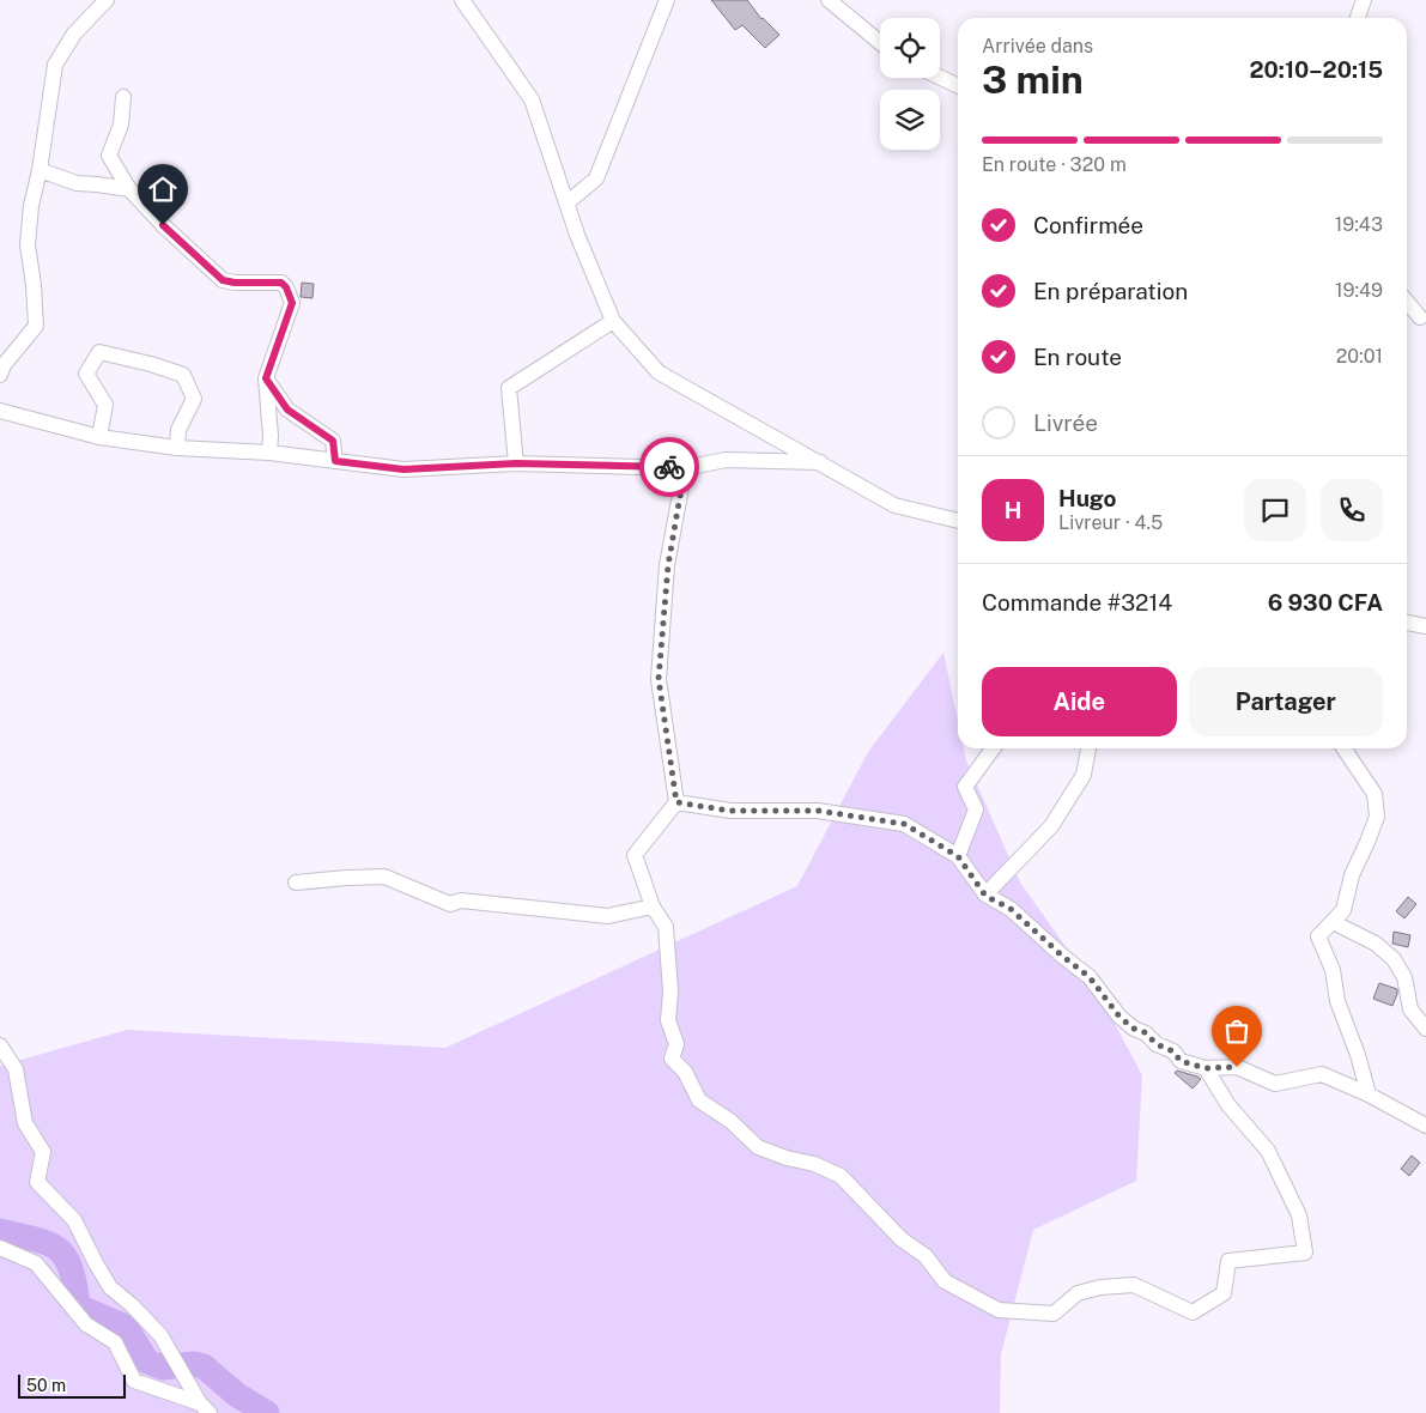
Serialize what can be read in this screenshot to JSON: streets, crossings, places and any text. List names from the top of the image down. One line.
{"scale_bar":"50 m","page":{"heading":["3 min","Arrivée dans","20:10–20:15"],"panel":["Hugo","Livreur · 4.5","Commande #3214","6 930 CFA"],"bar":"En route · 320 m","list":[["Confirmée","19:43"],["En préparation","19:49"],["En route","20:01"],"Livrée"],"round":"H","buttons":["Aide","Partager"],"scale":"50 m"}}
